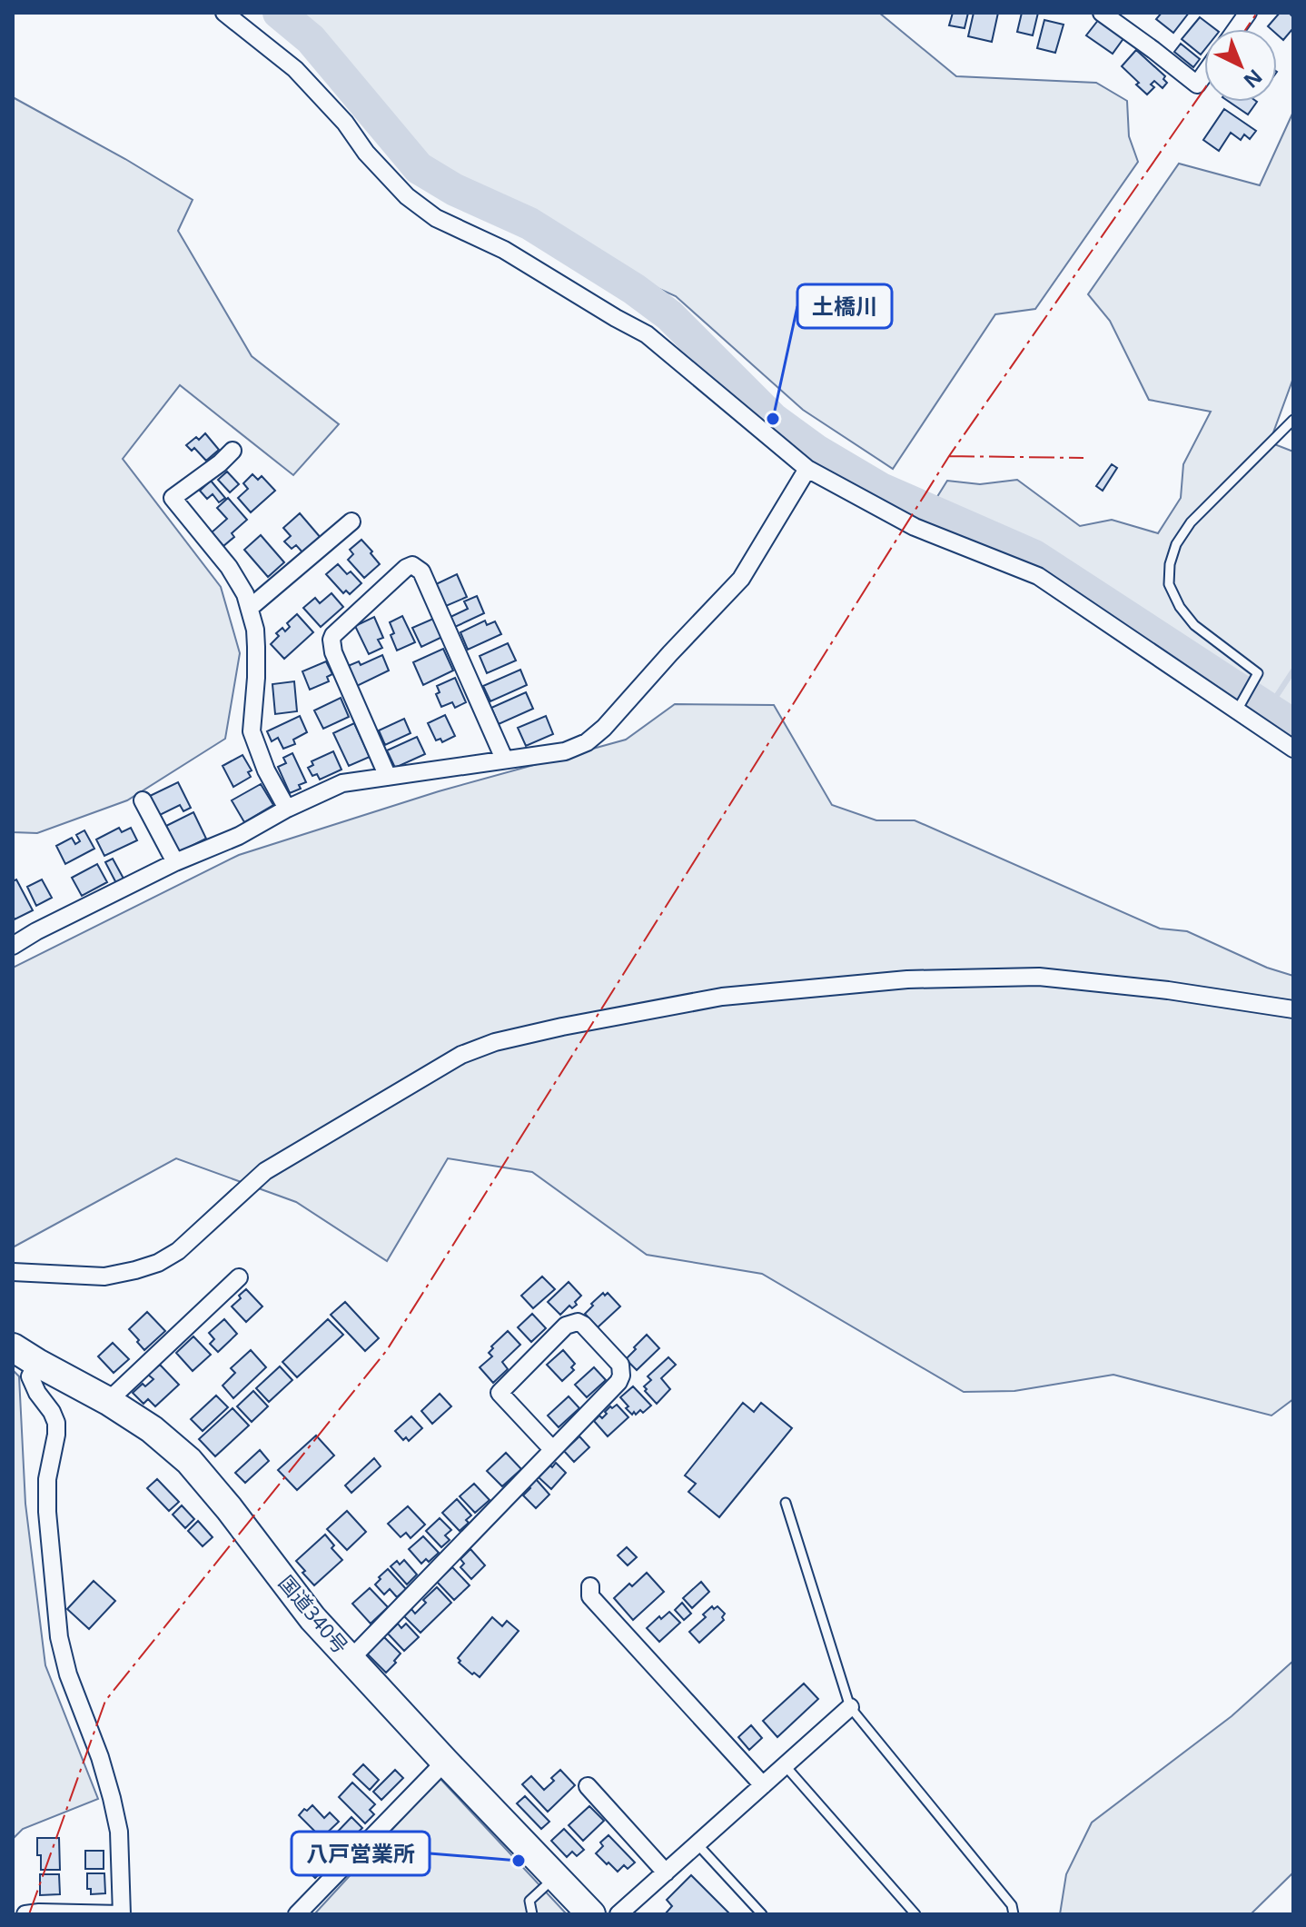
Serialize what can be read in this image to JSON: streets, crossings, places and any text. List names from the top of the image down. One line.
{"streets":{"highway":["国道340号"]},"places":["土橋川","八戸営業所"],"north":"bottom right"}
